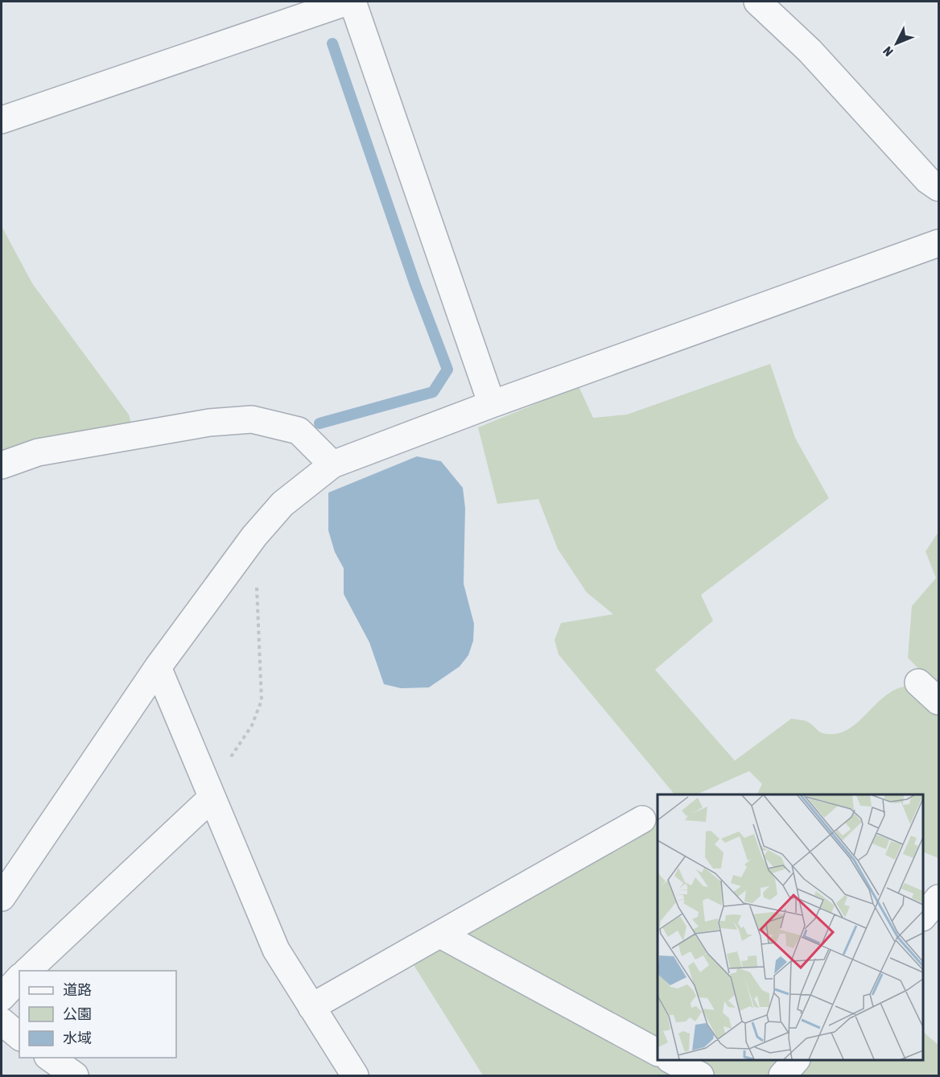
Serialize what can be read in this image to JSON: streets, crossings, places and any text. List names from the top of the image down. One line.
{"legend":["道路","公園","水域"],"north":"bottom left"}
